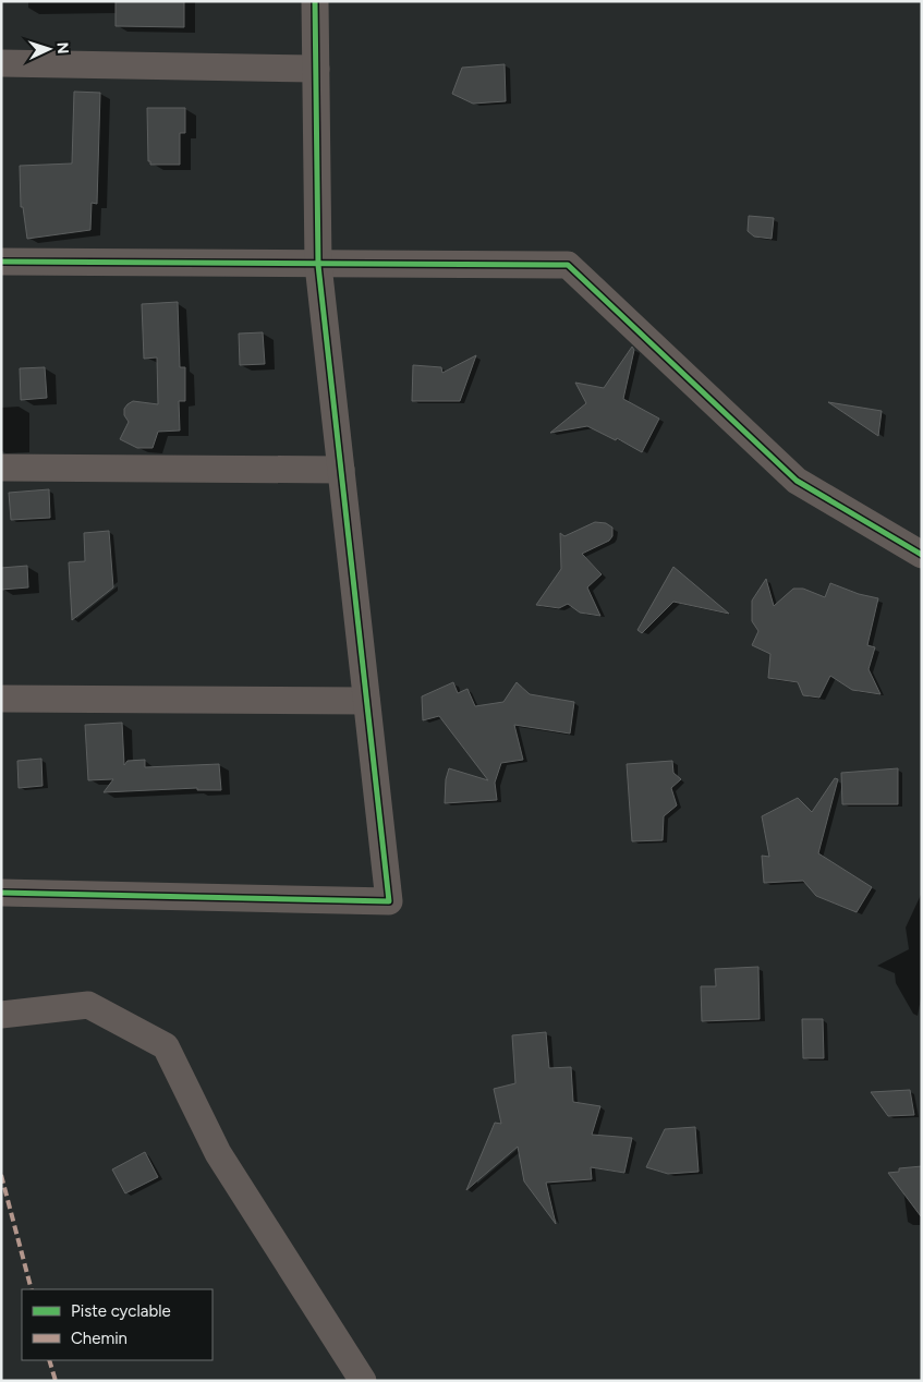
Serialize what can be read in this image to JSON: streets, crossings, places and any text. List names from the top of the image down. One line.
{"legend":["Piste cyclable","Chemin"],"north":"right"}
